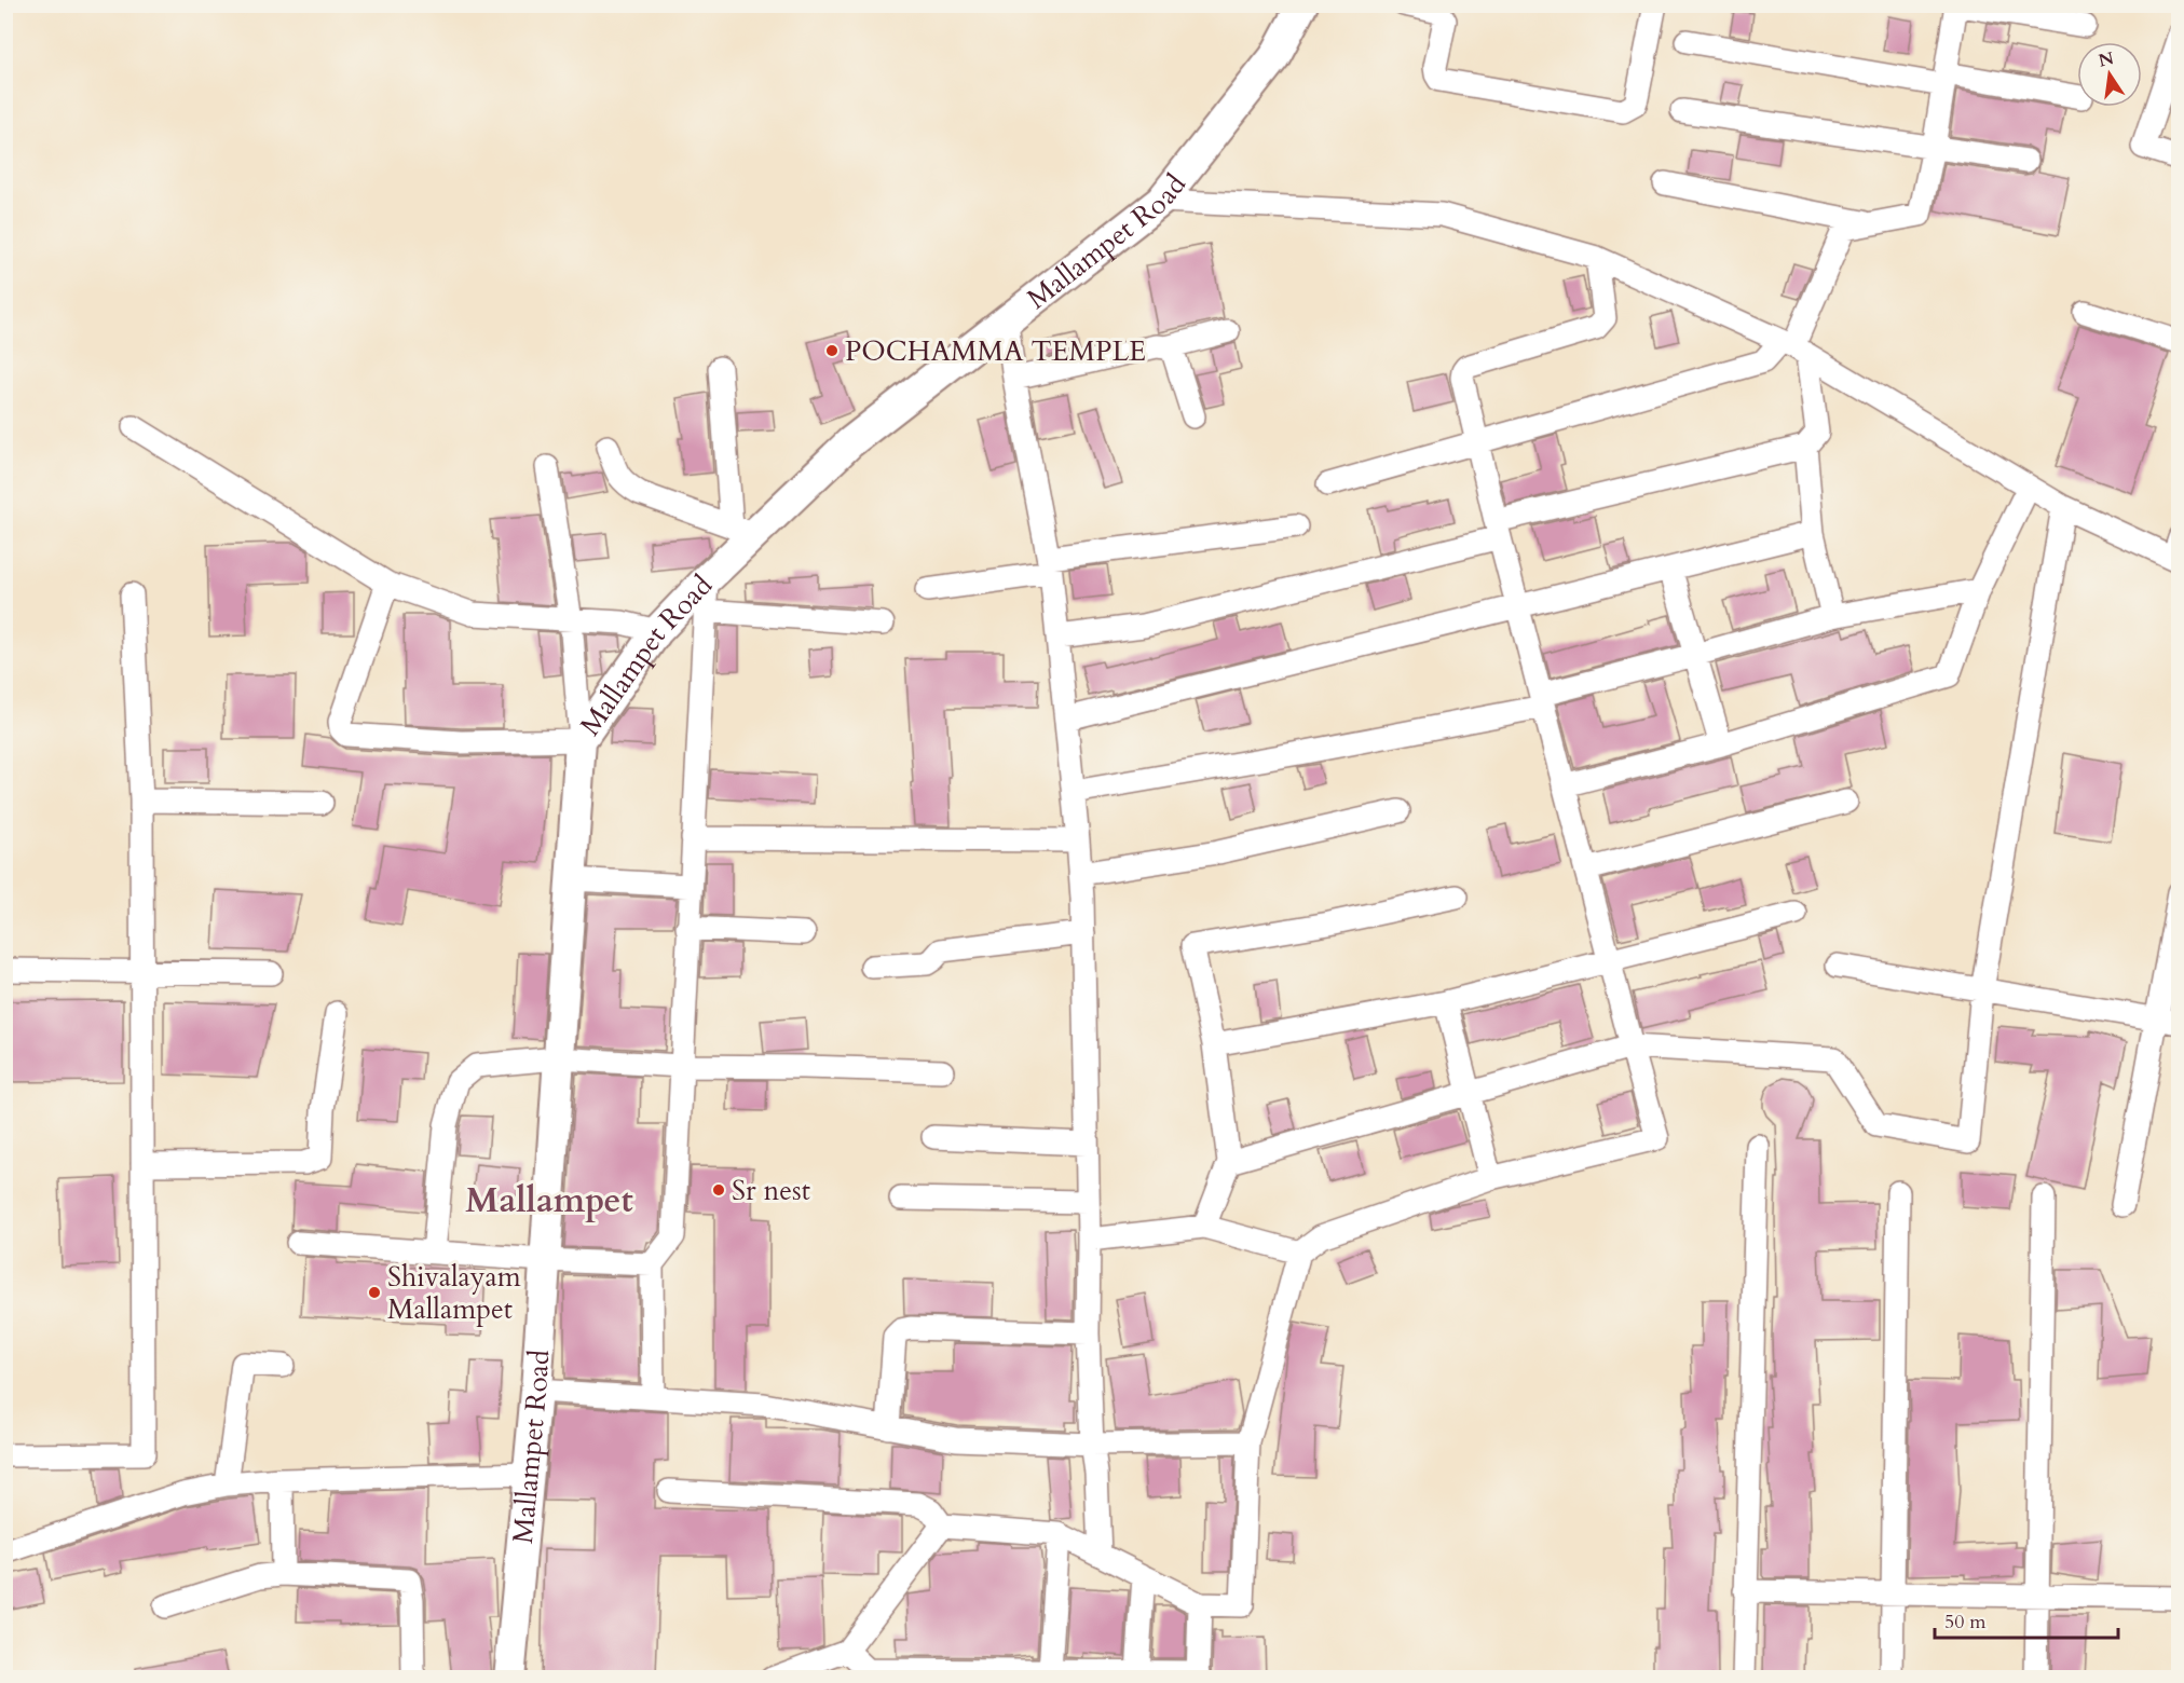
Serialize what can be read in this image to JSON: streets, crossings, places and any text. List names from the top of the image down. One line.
{"streets":{"main road":["Mallampet Road"]},"districts":["Mallampet"],"places":["POCHAMMA TEMPLE","Sr nest","Shivalayam Mallampet"],"scale_bar":"50 m","north":"top"}
